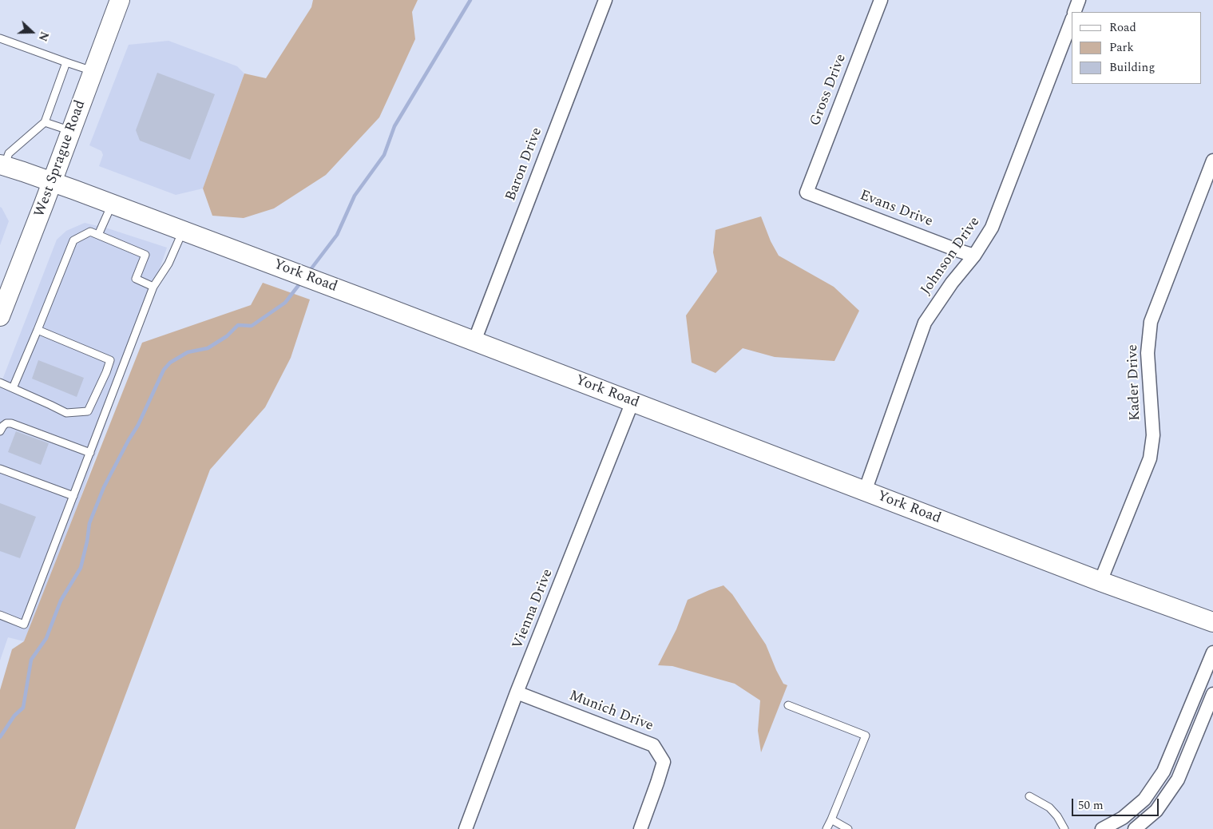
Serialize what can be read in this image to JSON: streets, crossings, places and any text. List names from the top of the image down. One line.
{"streets":{"street":["Gross Drive","West Sprague Road","Baron Drive","Evans Drive","Johnson Drive","York Road","Kader Drive","Vienna Drive","Munich Drive"]},"crossings":[["Gross Drive","Evans Drive"],["West Sprague Road","York Road"],["Baron Drive","York Road"],["Evans Drive","Johnson Drive"],["Johnson Drive","York Road"],["York Road","Kader Drive"],["York Road","Vienna Drive"],["Vienna Drive","Munich Drive"]],"legend":["Road","Park","Building"],"scale_bar":"50 m","north":"right"}
